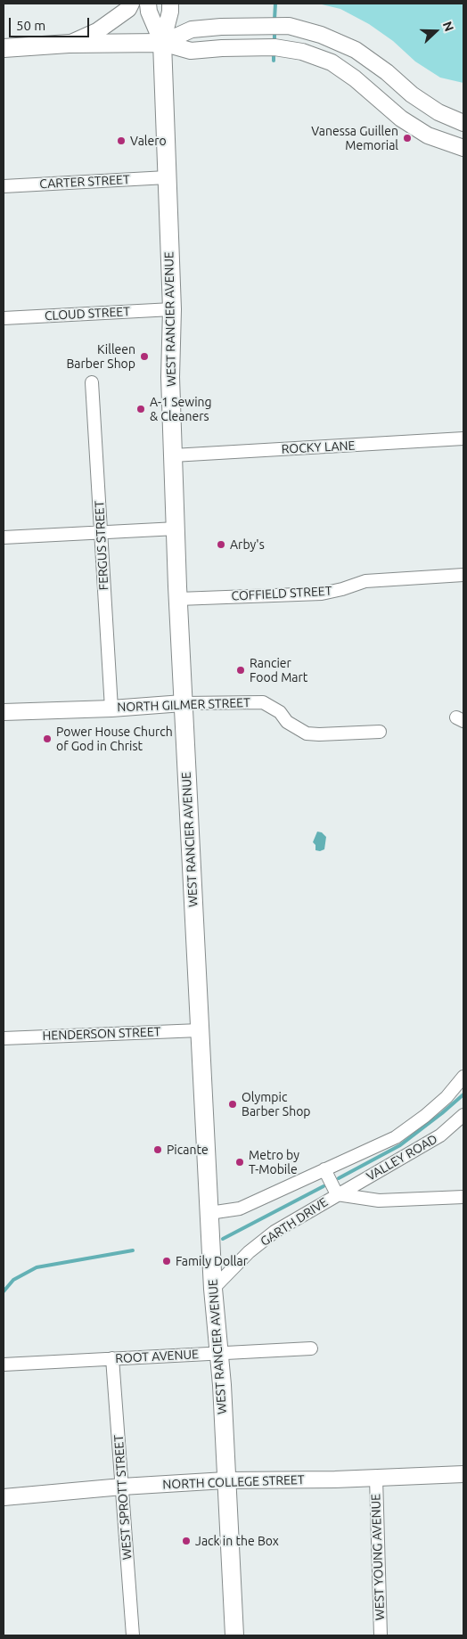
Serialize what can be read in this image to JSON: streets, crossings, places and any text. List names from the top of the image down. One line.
{"streets":{"main road":["WEST RANCIER AVENUE"],"street":["CARTER STREET","CLOUD STREET","ROCKY LANE","FERGUS STREET","COFFIELD STREET","NORTH GILMER STREET","HENDERSON STREET","VALLEY ROAD","GARTH DRIVE","ROOT AVENUE","NORTH COLLEGE STREET","WEST SPROTT STREET","WEST YOUNG AVENUE"]},"crossings":[["CARTER STREET","WEST RANCIER AVENUE"],["CLOUD STREET","WEST RANCIER AVENUE"],["WEST RANCIER AVENUE","ROCKY LANE"],["WEST RANCIER AVENUE","COFFIELD STREET"],["WEST RANCIER AVENUE","NORTH GILMER STREET"],["WEST RANCIER AVENUE","HENDERSON STREET"],["WEST RANCIER AVENUE","GARTH DRIVE"],["WEST RANCIER AVENUE","ROOT AVENUE"],["WEST RANCIER AVENUE","NORTH COLLEGE STREET"],["FERGUS STREET","NORTH GILMER STREET"],["VALLEY ROAD","GARTH DRIVE"],["ROOT AVENUE","WEST SPROTT STREET"],["NORTH COLLEGE STREET","WEST SPROTT STREET"],["NORTH COLLEGE STREET","WEST YOUNG AVENUE"]],"places":["Vanessa Guillen Memorial","Valero","Killeen Barber Shop","A-1 Sewing & Cleaners","Arby's","Rancier Food Mart","Power House Church of God in Christ","Olympic Barber Shop","Picante","Metro by T-Mobile","Family Dollar","Jack in the Box"],"scale_bar":"50 m","north":"right"}
